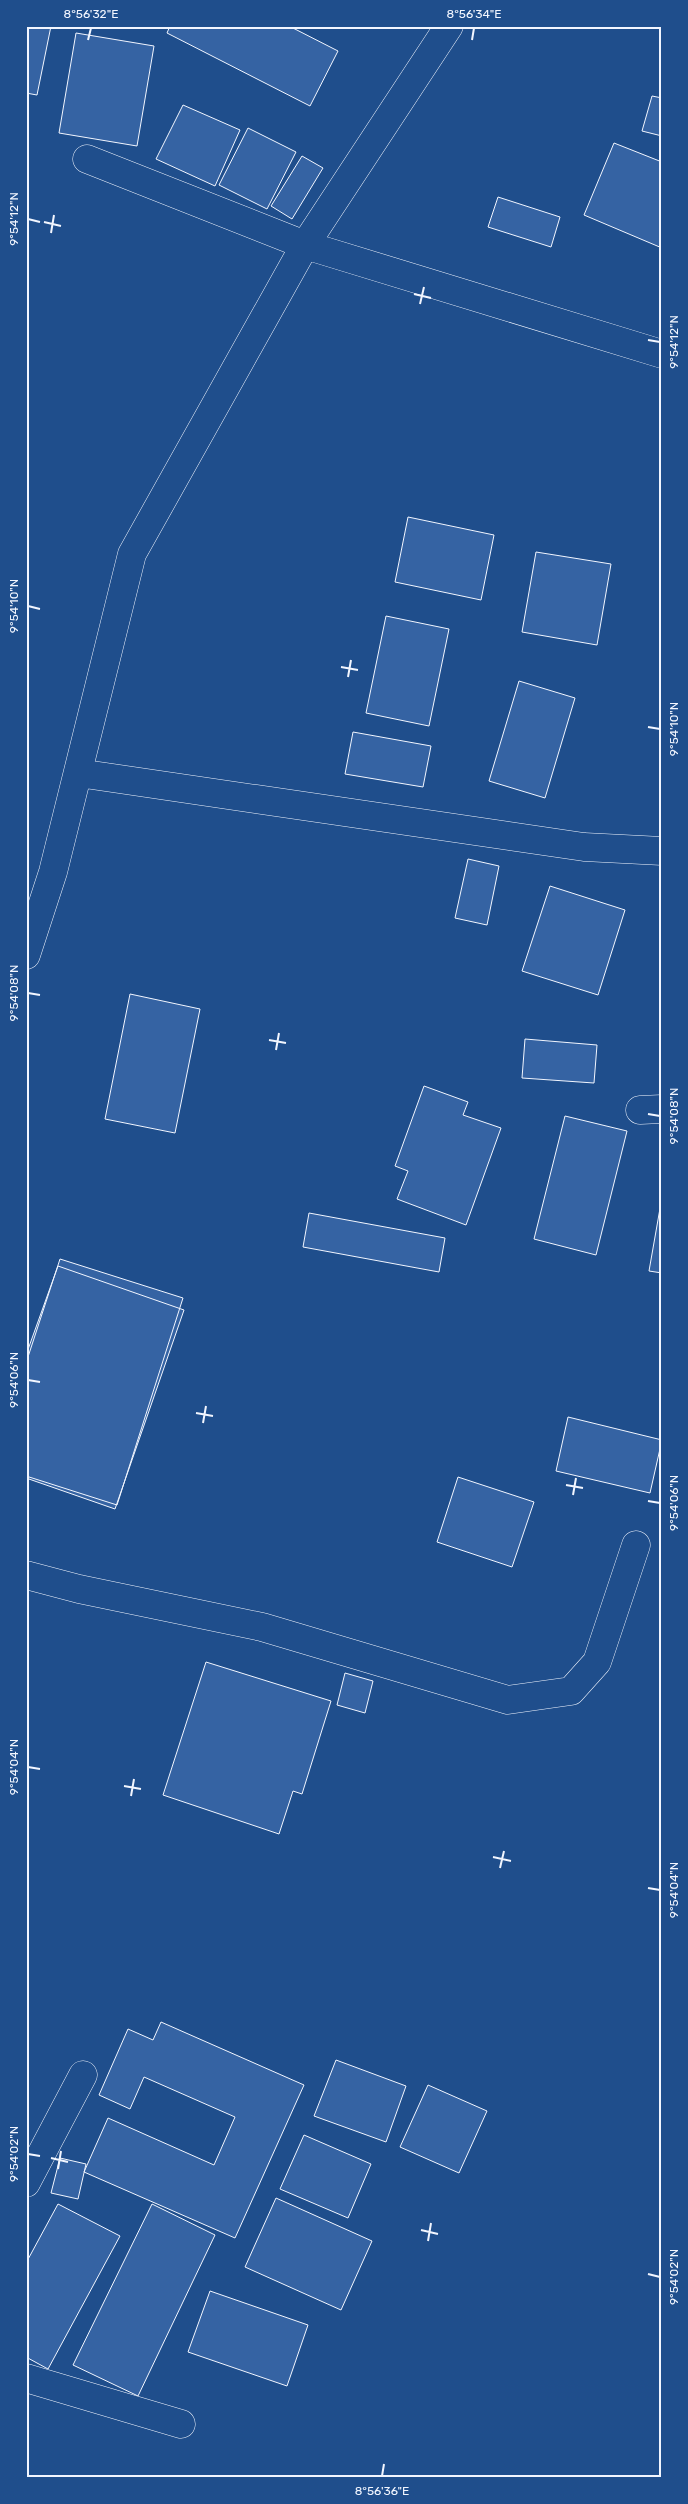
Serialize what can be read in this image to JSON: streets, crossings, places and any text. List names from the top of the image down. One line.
{"coordinates":["8°56'32\"E","8°56'34\"E","9°54'12\"N","9°54'10\"N","9°54'08\"N","9°54'06\"N","9°54'04\"N","9°54'02\"N","8°56'36\"E"]}
